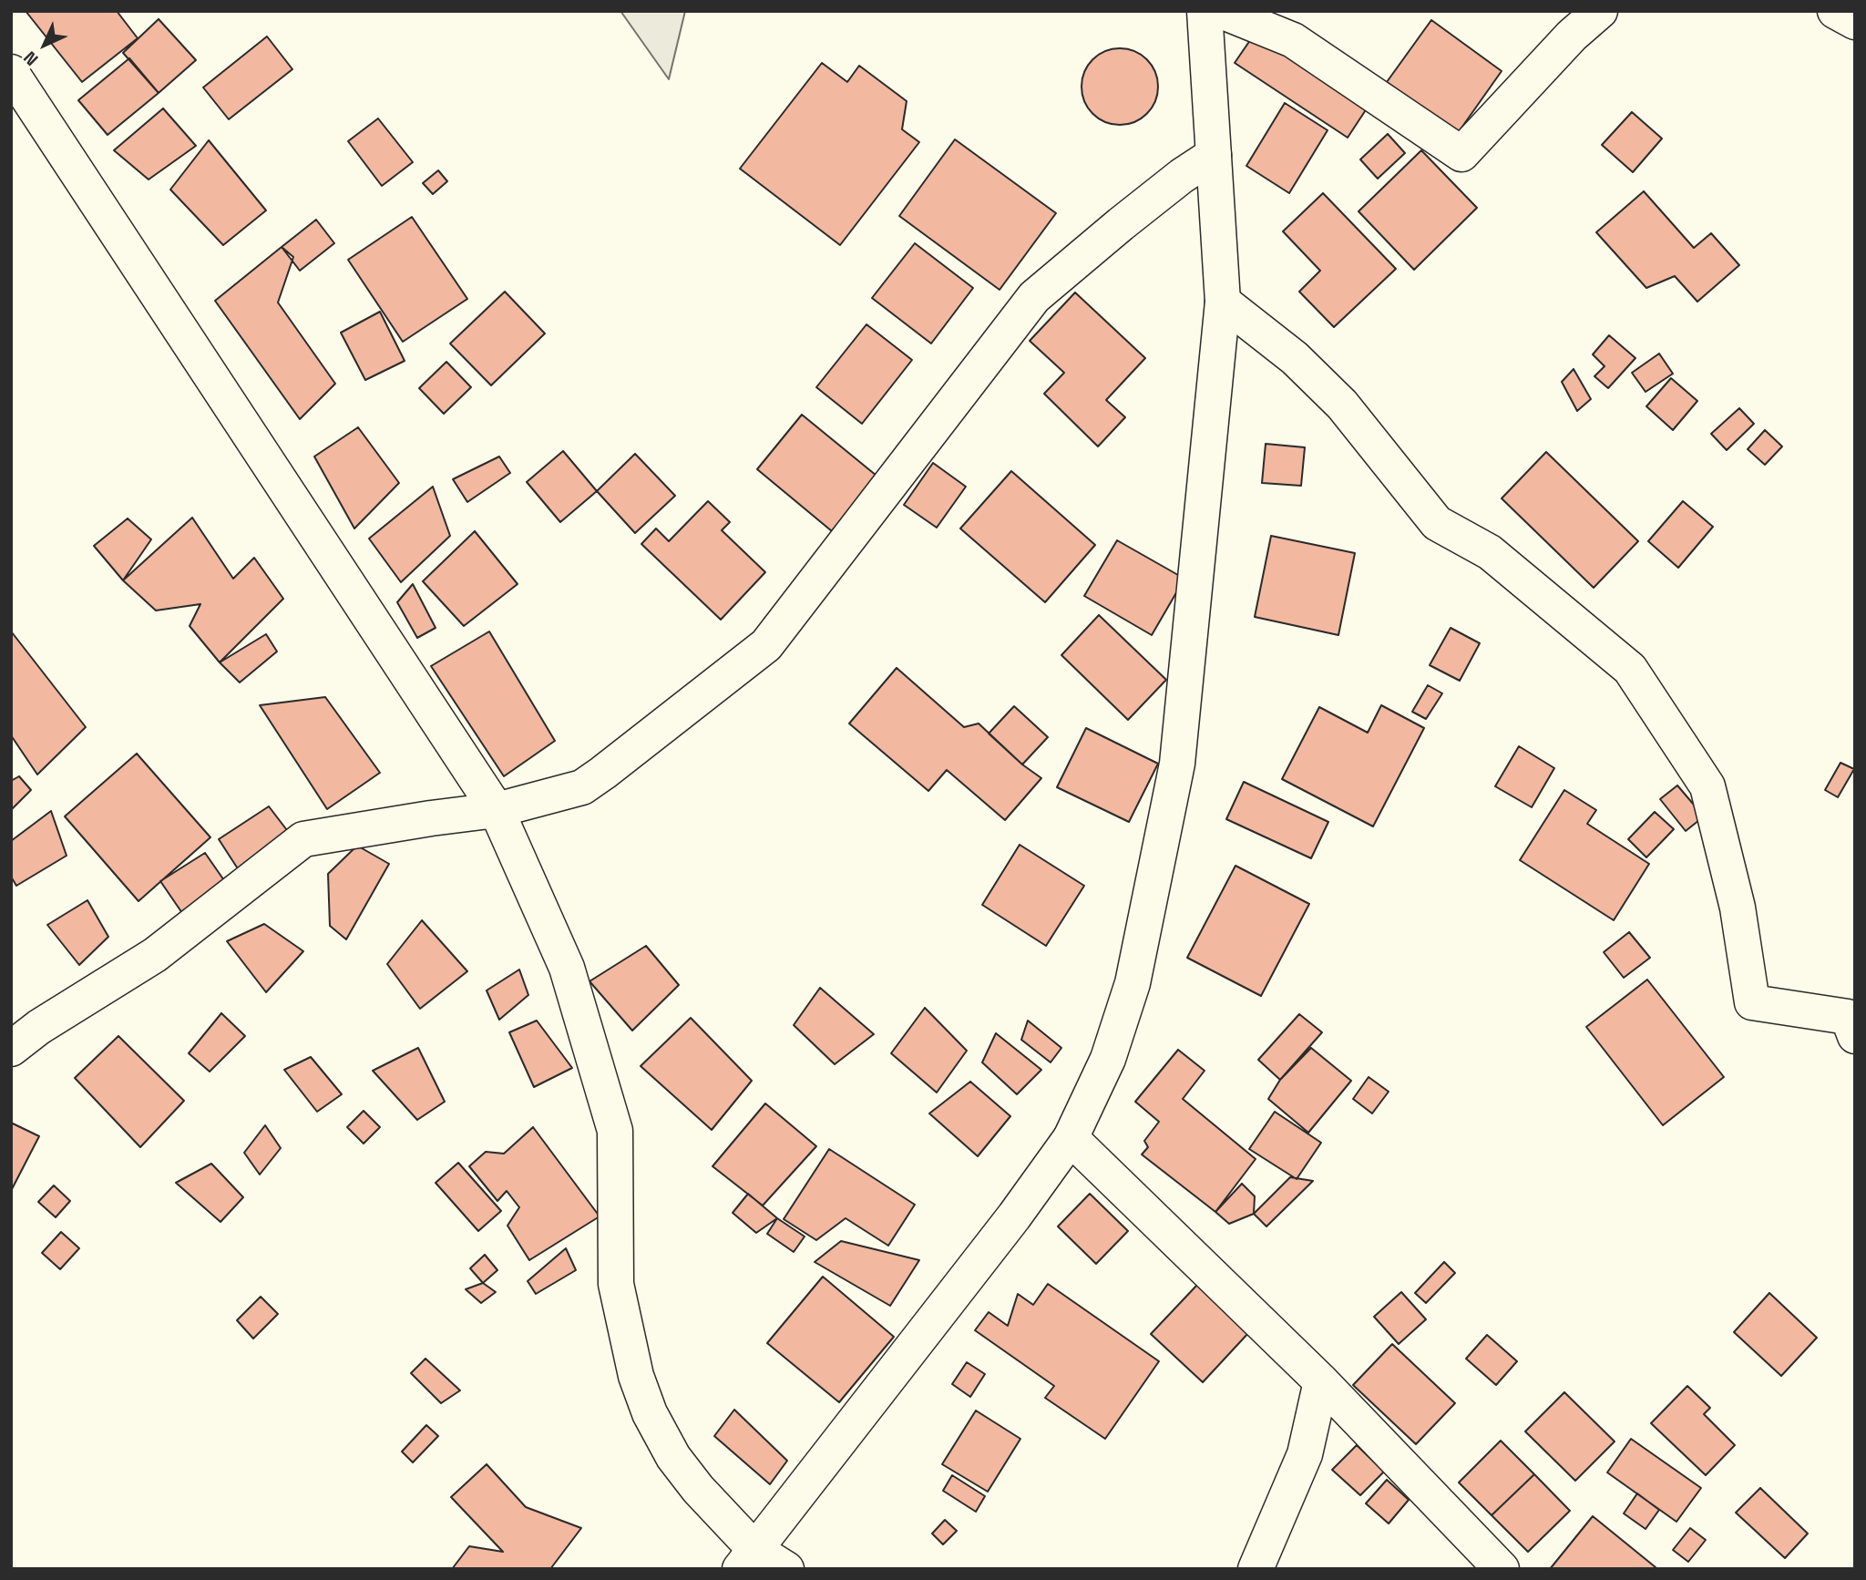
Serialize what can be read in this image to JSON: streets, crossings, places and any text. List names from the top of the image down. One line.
{"north":"bottom left"}
